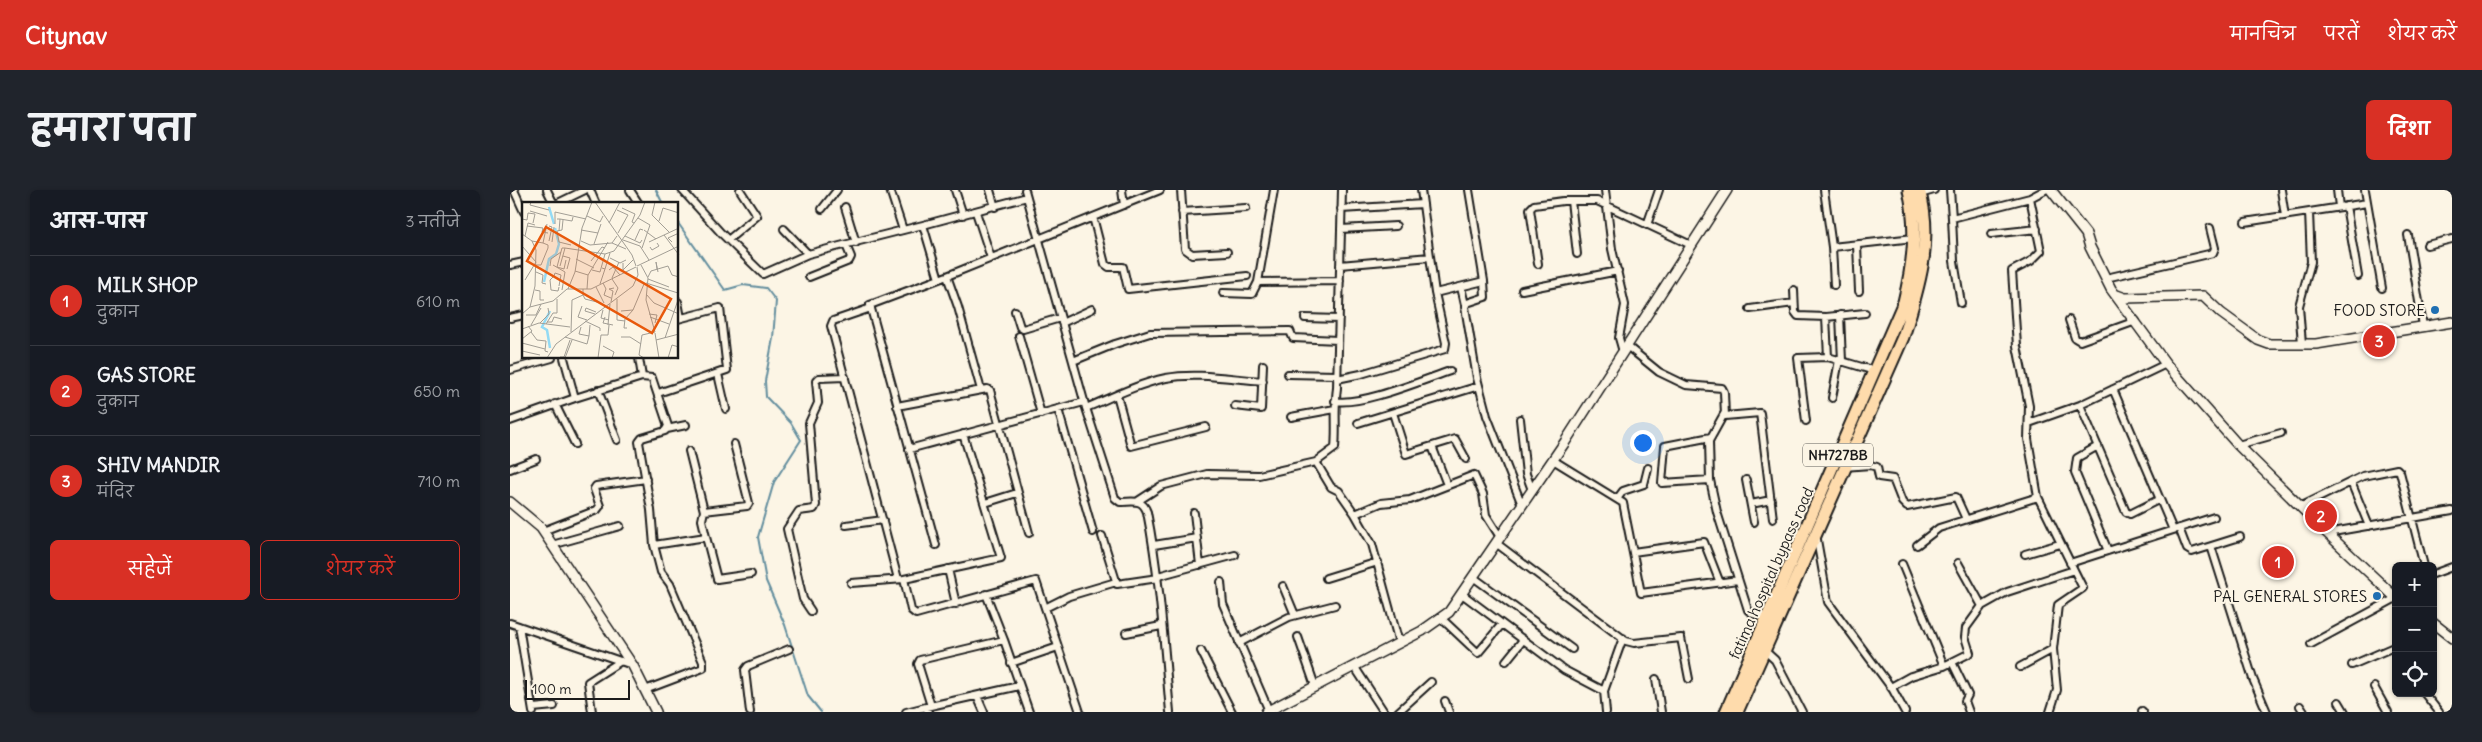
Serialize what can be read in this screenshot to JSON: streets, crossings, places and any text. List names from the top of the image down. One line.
{"streets":{"highway":["NH727BB","fatima hospital bypass road"]},"places":["FOOD STORE","PAL GENERAL STORES"],"scale_bar":"100 m","page":{"header":"Citynav","nav":["मानचित्र","परतें","शेयर करें"],"title":"हमारा पता","buttons":["दिशा",["सहेजें","शेयर करें"]],"heading":["आस-पास","3 नतीजे"],"list":[{"mark":"1","name":"MILK SHOP","note":"दुकान","value":"610 m"},{"mark":"2","name":"GAS STORE","note":"दुकान","value":"650 m"},{"mark":"3","name":"SHIV MANDIR","note":"मंदिर","value":"710 m"}],"pins":["3","2","1"],"map_buttons":["+","−"],"scale":"100 m"}}
